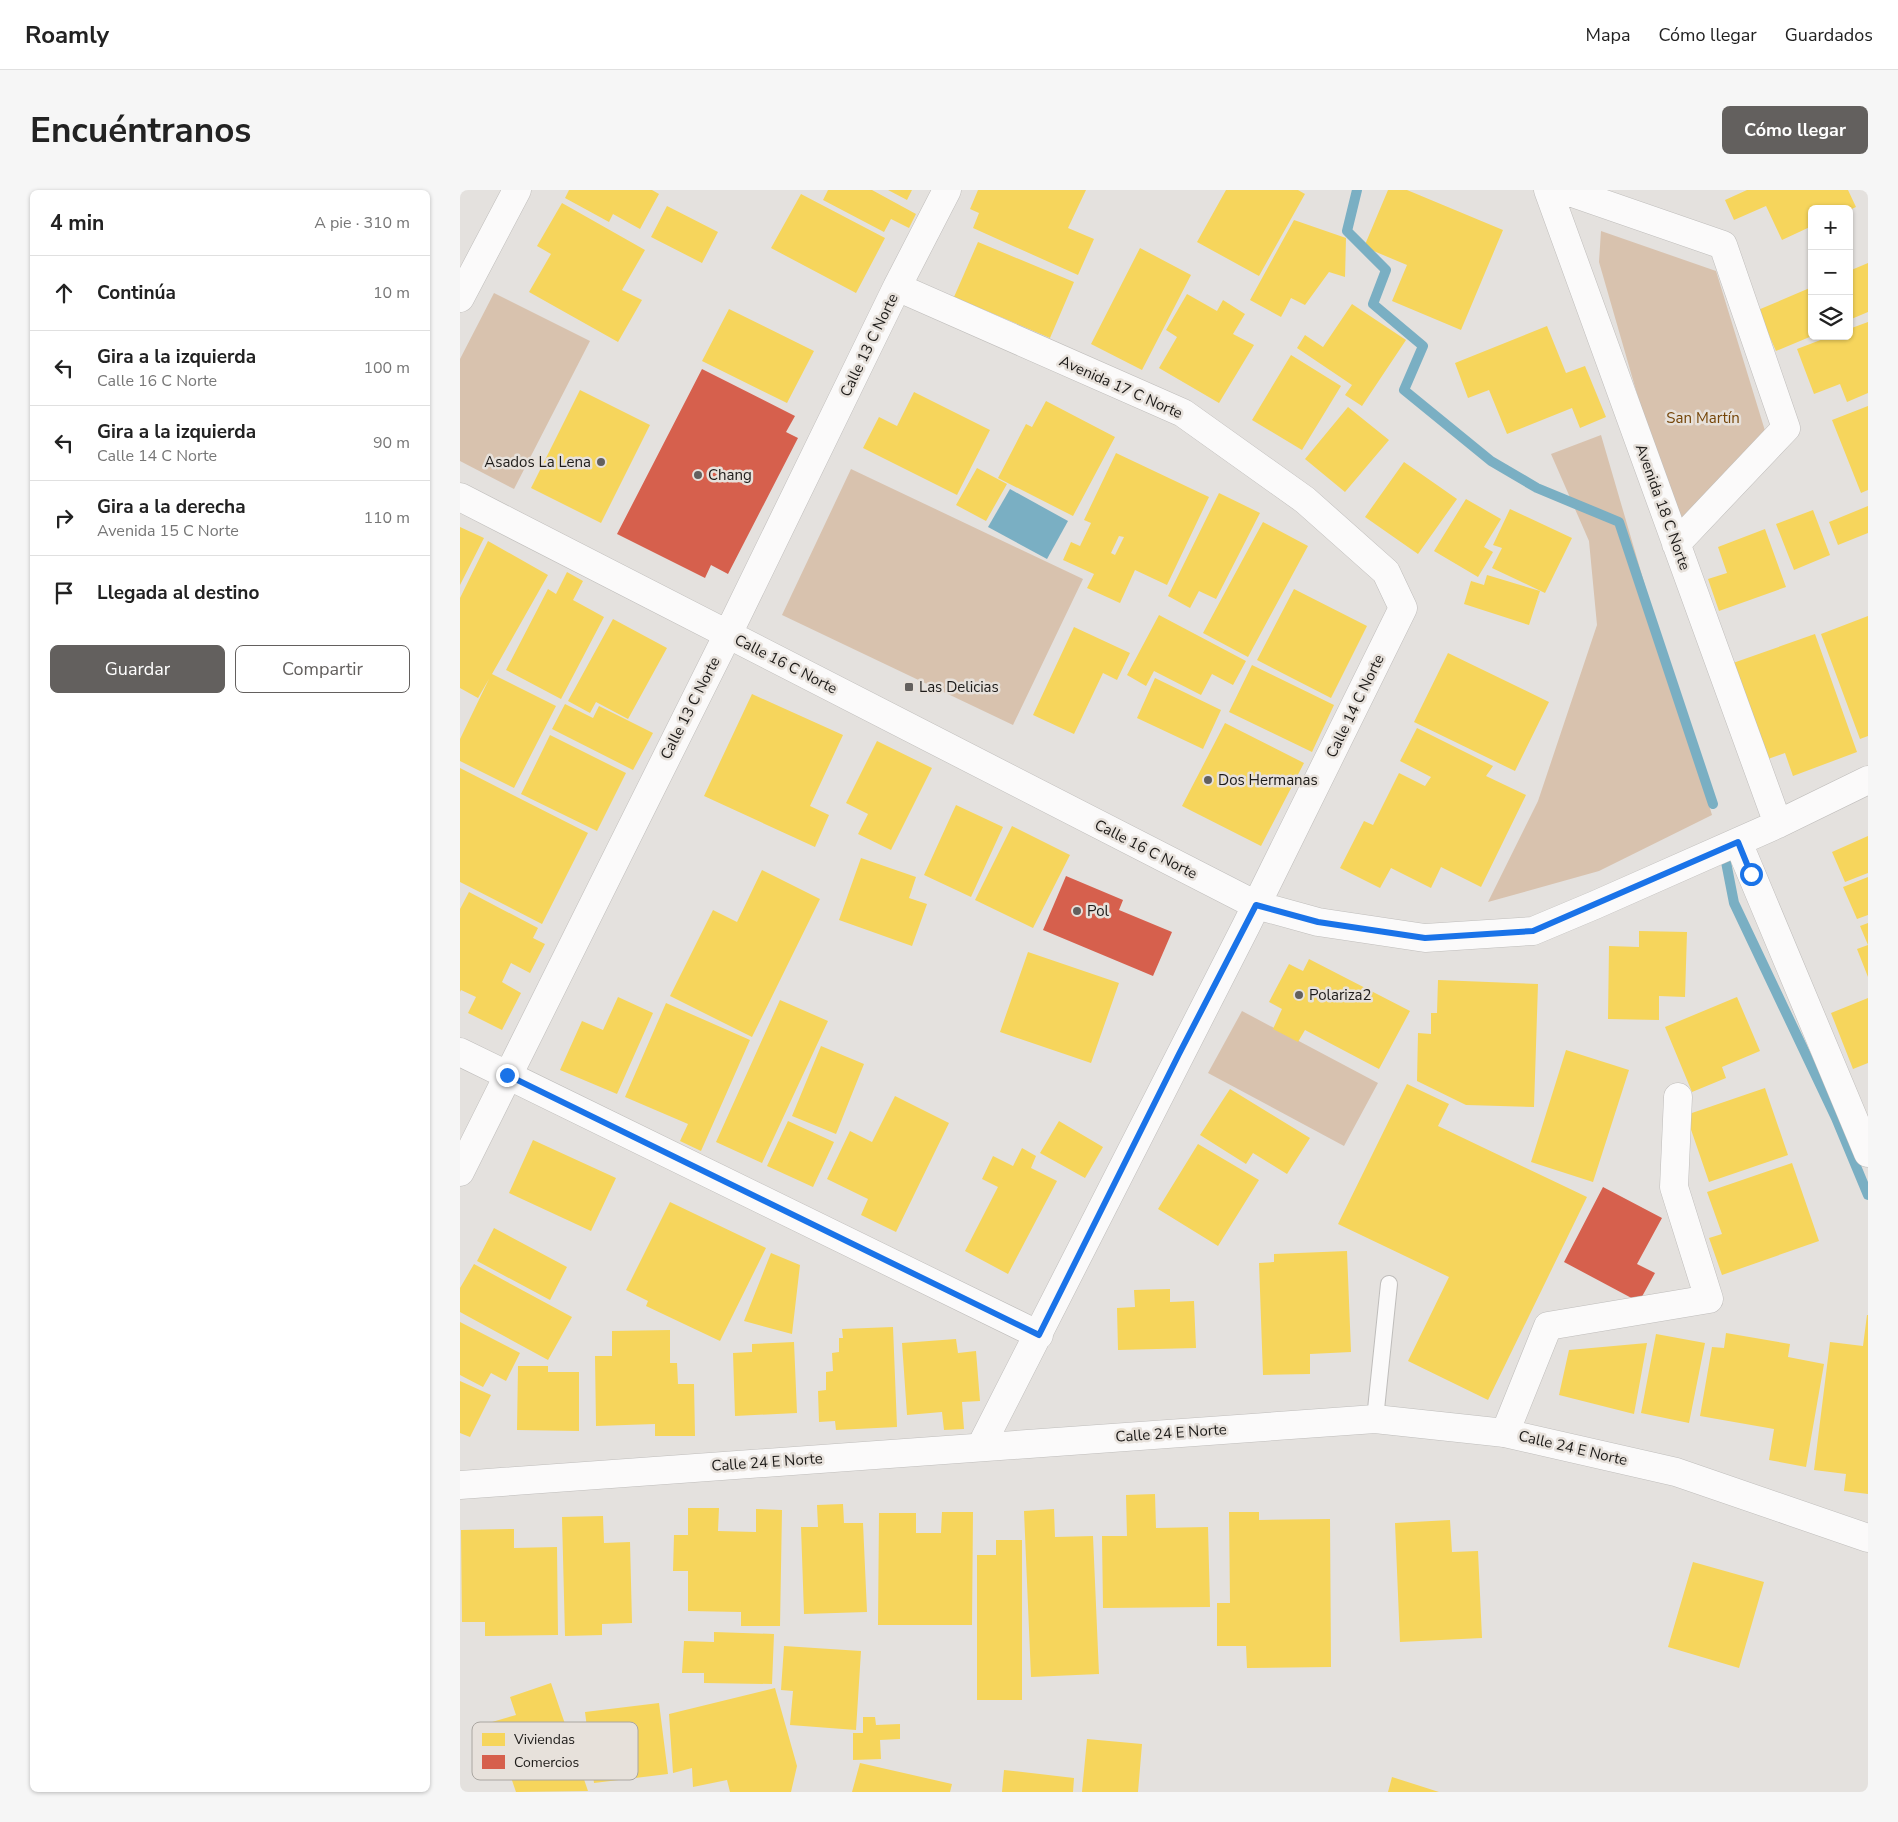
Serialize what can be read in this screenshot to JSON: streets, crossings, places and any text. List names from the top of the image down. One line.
{"streets":{"street":["Calle 13 C Norte","Avenida 17 C Norte","Avenida 18 C Norte","Calle 16 C Norte","Calle 14 C Norte","Calle 24 E Norte"]},"crossings":[["Calle 13 C Norte","Avenida 17 C Norte"],["Calle 13 C Norte","Calle 16 C Norte"],["Avenida 17 C Norte","Calle 14 C Norte"],["Avenida 18 C Norte","Calle 16 C Norte"],["Calle 16 C Norte","Calle 14 C Norte"],["Calle 14 C Norte","Calle 24 E Norte"]],"parks":["San Martín"],"places":{"other":["Asados La Lena","Chang","Dos Hermanas","Pol","Polariza2"],"transit":["Las Delicias"]},"legend":["Viviendas","Comercios"],"page":{"header":"Roamly","nav":["Mapa","Cómo llegar","Guardados"],"buttons":["Cómo llegar",["Guardar","Compartir"]],"title":"Encuéntranos","heading":["4 min","A pie · 310 m"],"map_buttons":["+","−"],"list":[["Continúa","10 m"],["Gira a la izquierda","Calle 16 C Norte","100 m"],["Gira a la izquierda","Calle 14 C Norte","90 m"],["Gira a la derecha","Avenida 15 C Norte","110 m"],"Llegada al destino"]}}
